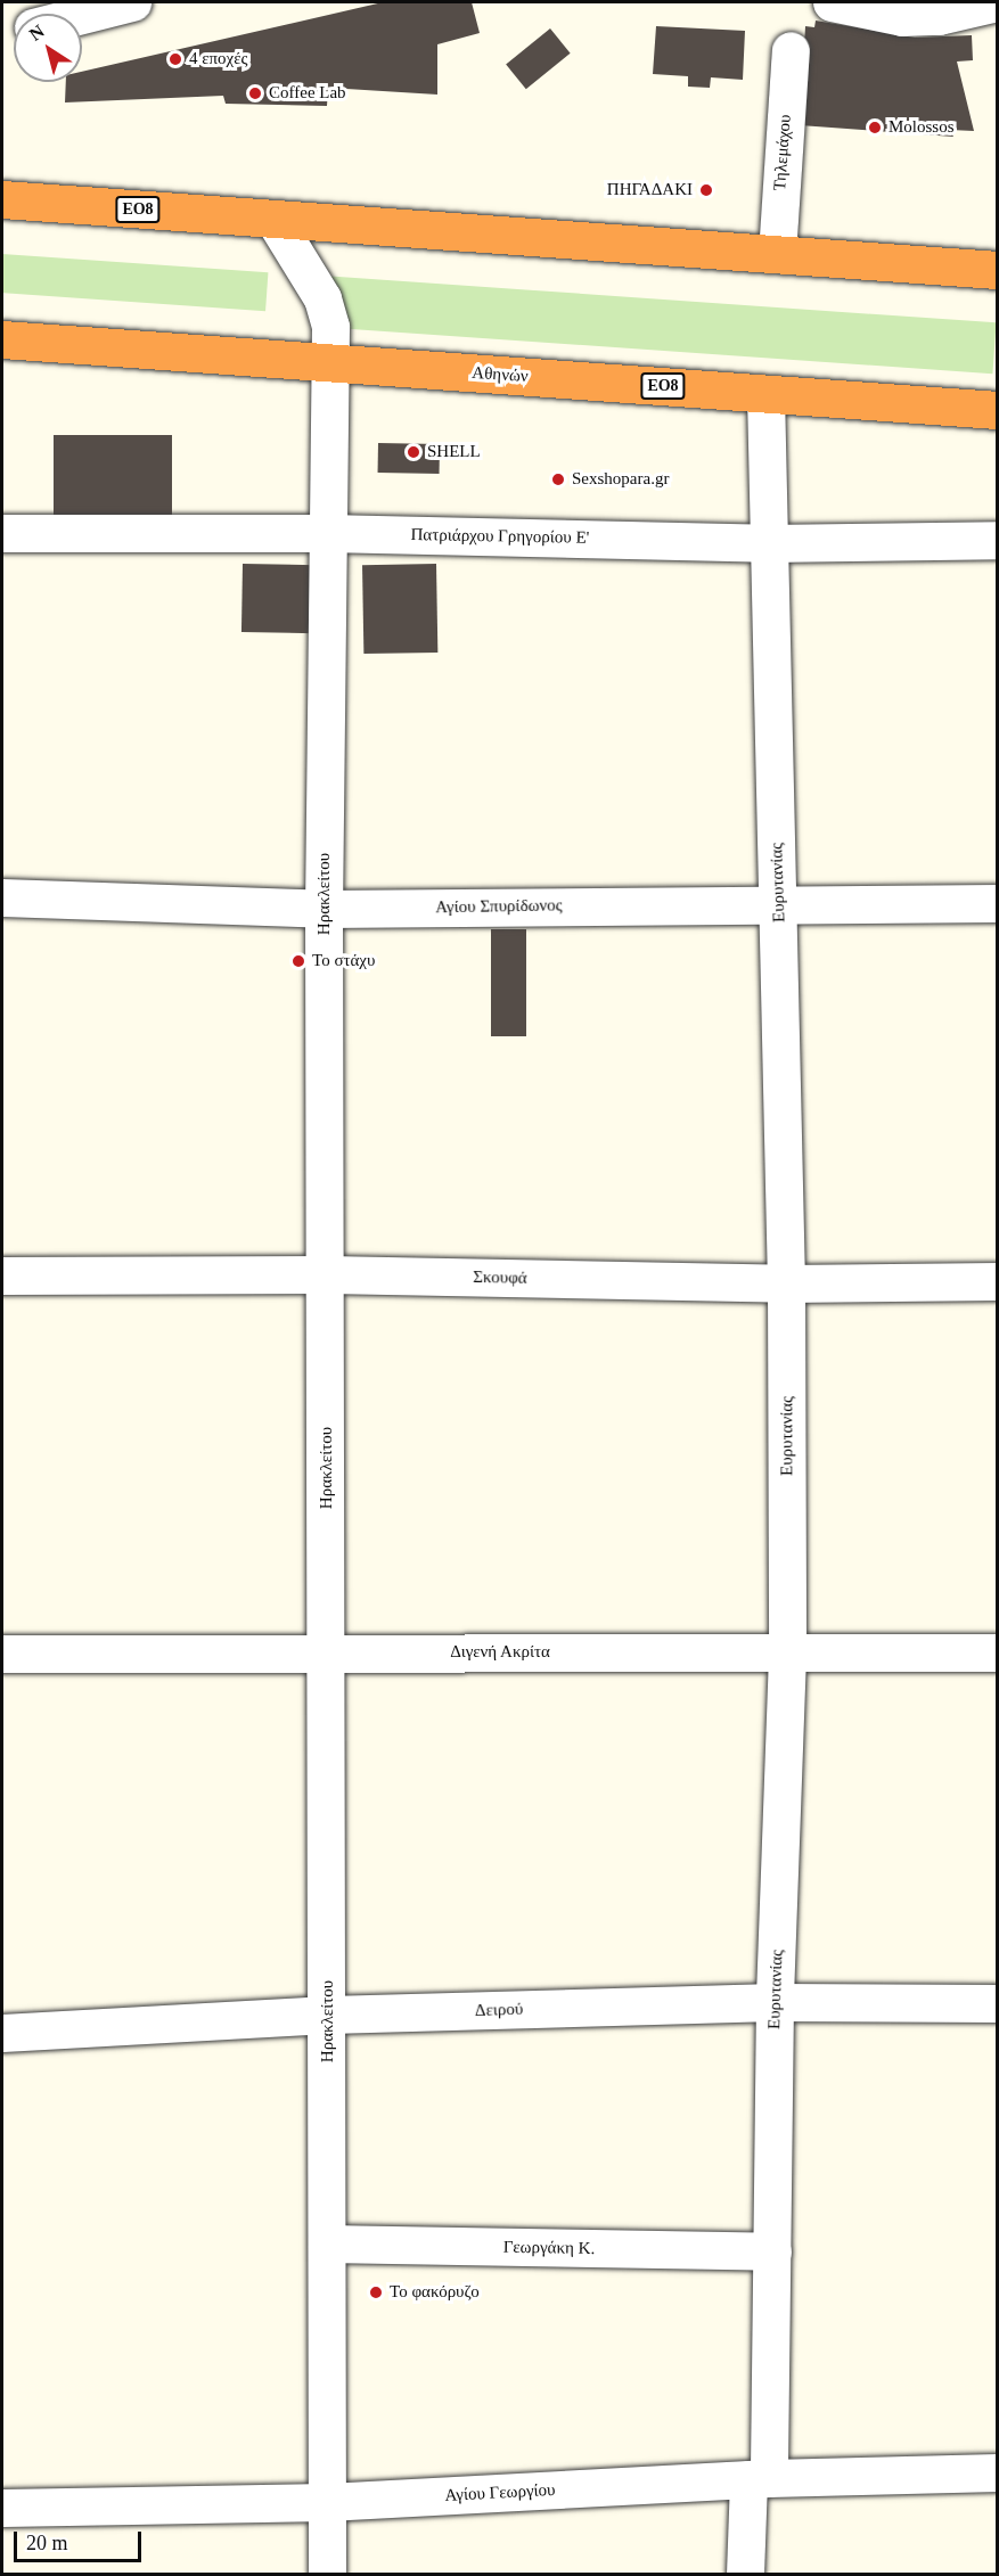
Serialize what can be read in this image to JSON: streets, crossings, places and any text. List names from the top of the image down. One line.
{"streets":{"highway":["ΕΟ8","Αθηνών"],"street":["Τηλεμάχου","Πατριάρχου Γρηγορίου Ε'","Ευρυτανίας","Ηρακλείτου","Αγίου Σπυρίδωνος","Σκουφά","Διγενή Ακρίτα","Δειρού","Γεωργάκη Κ.","Αγίου Γεωργίου"]},"crossings":[["Τηλεμάχου","ΕΟ8"],["ΕΟ8","Ηρακλείτου"],["Αθηνών","Ευρυτανίας"],["Αθηνών","Ηρακλείτου"],["Πατριάρχου Γρηγορίου Ε'","Ευρυτανίας"],["Πατριάρχου Γρηγορίου Ε'","Ηρακλείτου"],["Ευρυτανίας","Αγίου Σπυρίδωνος"],["Ευρυτανίας","Σκουφά"],["Ευρυτανίας","Διγενή Ακρίτα"],["Ευρυτανίας","Δειρού"],["Ευρυτανίας","Γεωργάκη Κ."],["Ευρυτανίας","Αγίου Γεωργίου"],["Ηρακλείτου","Αγίου Σπυρίδωνος"],["Ηρακλείτου","Σκουφά"],["Ηρακλείτου","Διγενή Ακρίτα"],["Ηρακλείτου","Δειρού"],["Ηρακλείτου","Γεωργάκη Κ."],["Ηρακλείτου","Αγίου Γεωργίου"]],"places":["4 εποχές","Coffee Lab","Molossos","ΠΗΓΑΔΑΚΙ","SHELL","Sexshopara.gr","Το στάχυ","Το φακόρυζο"],"scale_bar":"20 m","north":"top left"}
